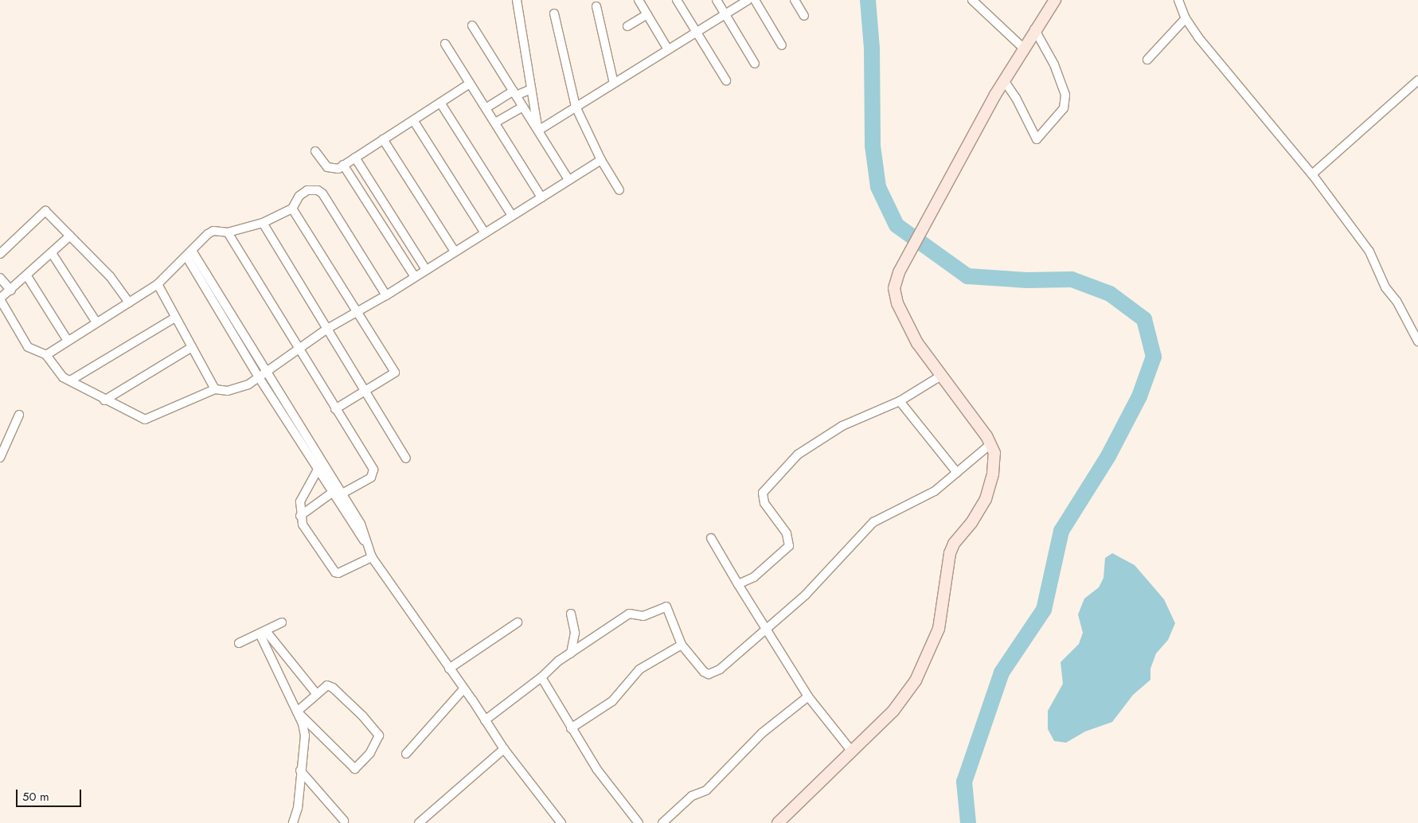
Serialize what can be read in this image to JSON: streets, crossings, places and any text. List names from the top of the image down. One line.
{"scale_bar":"50 m"}
